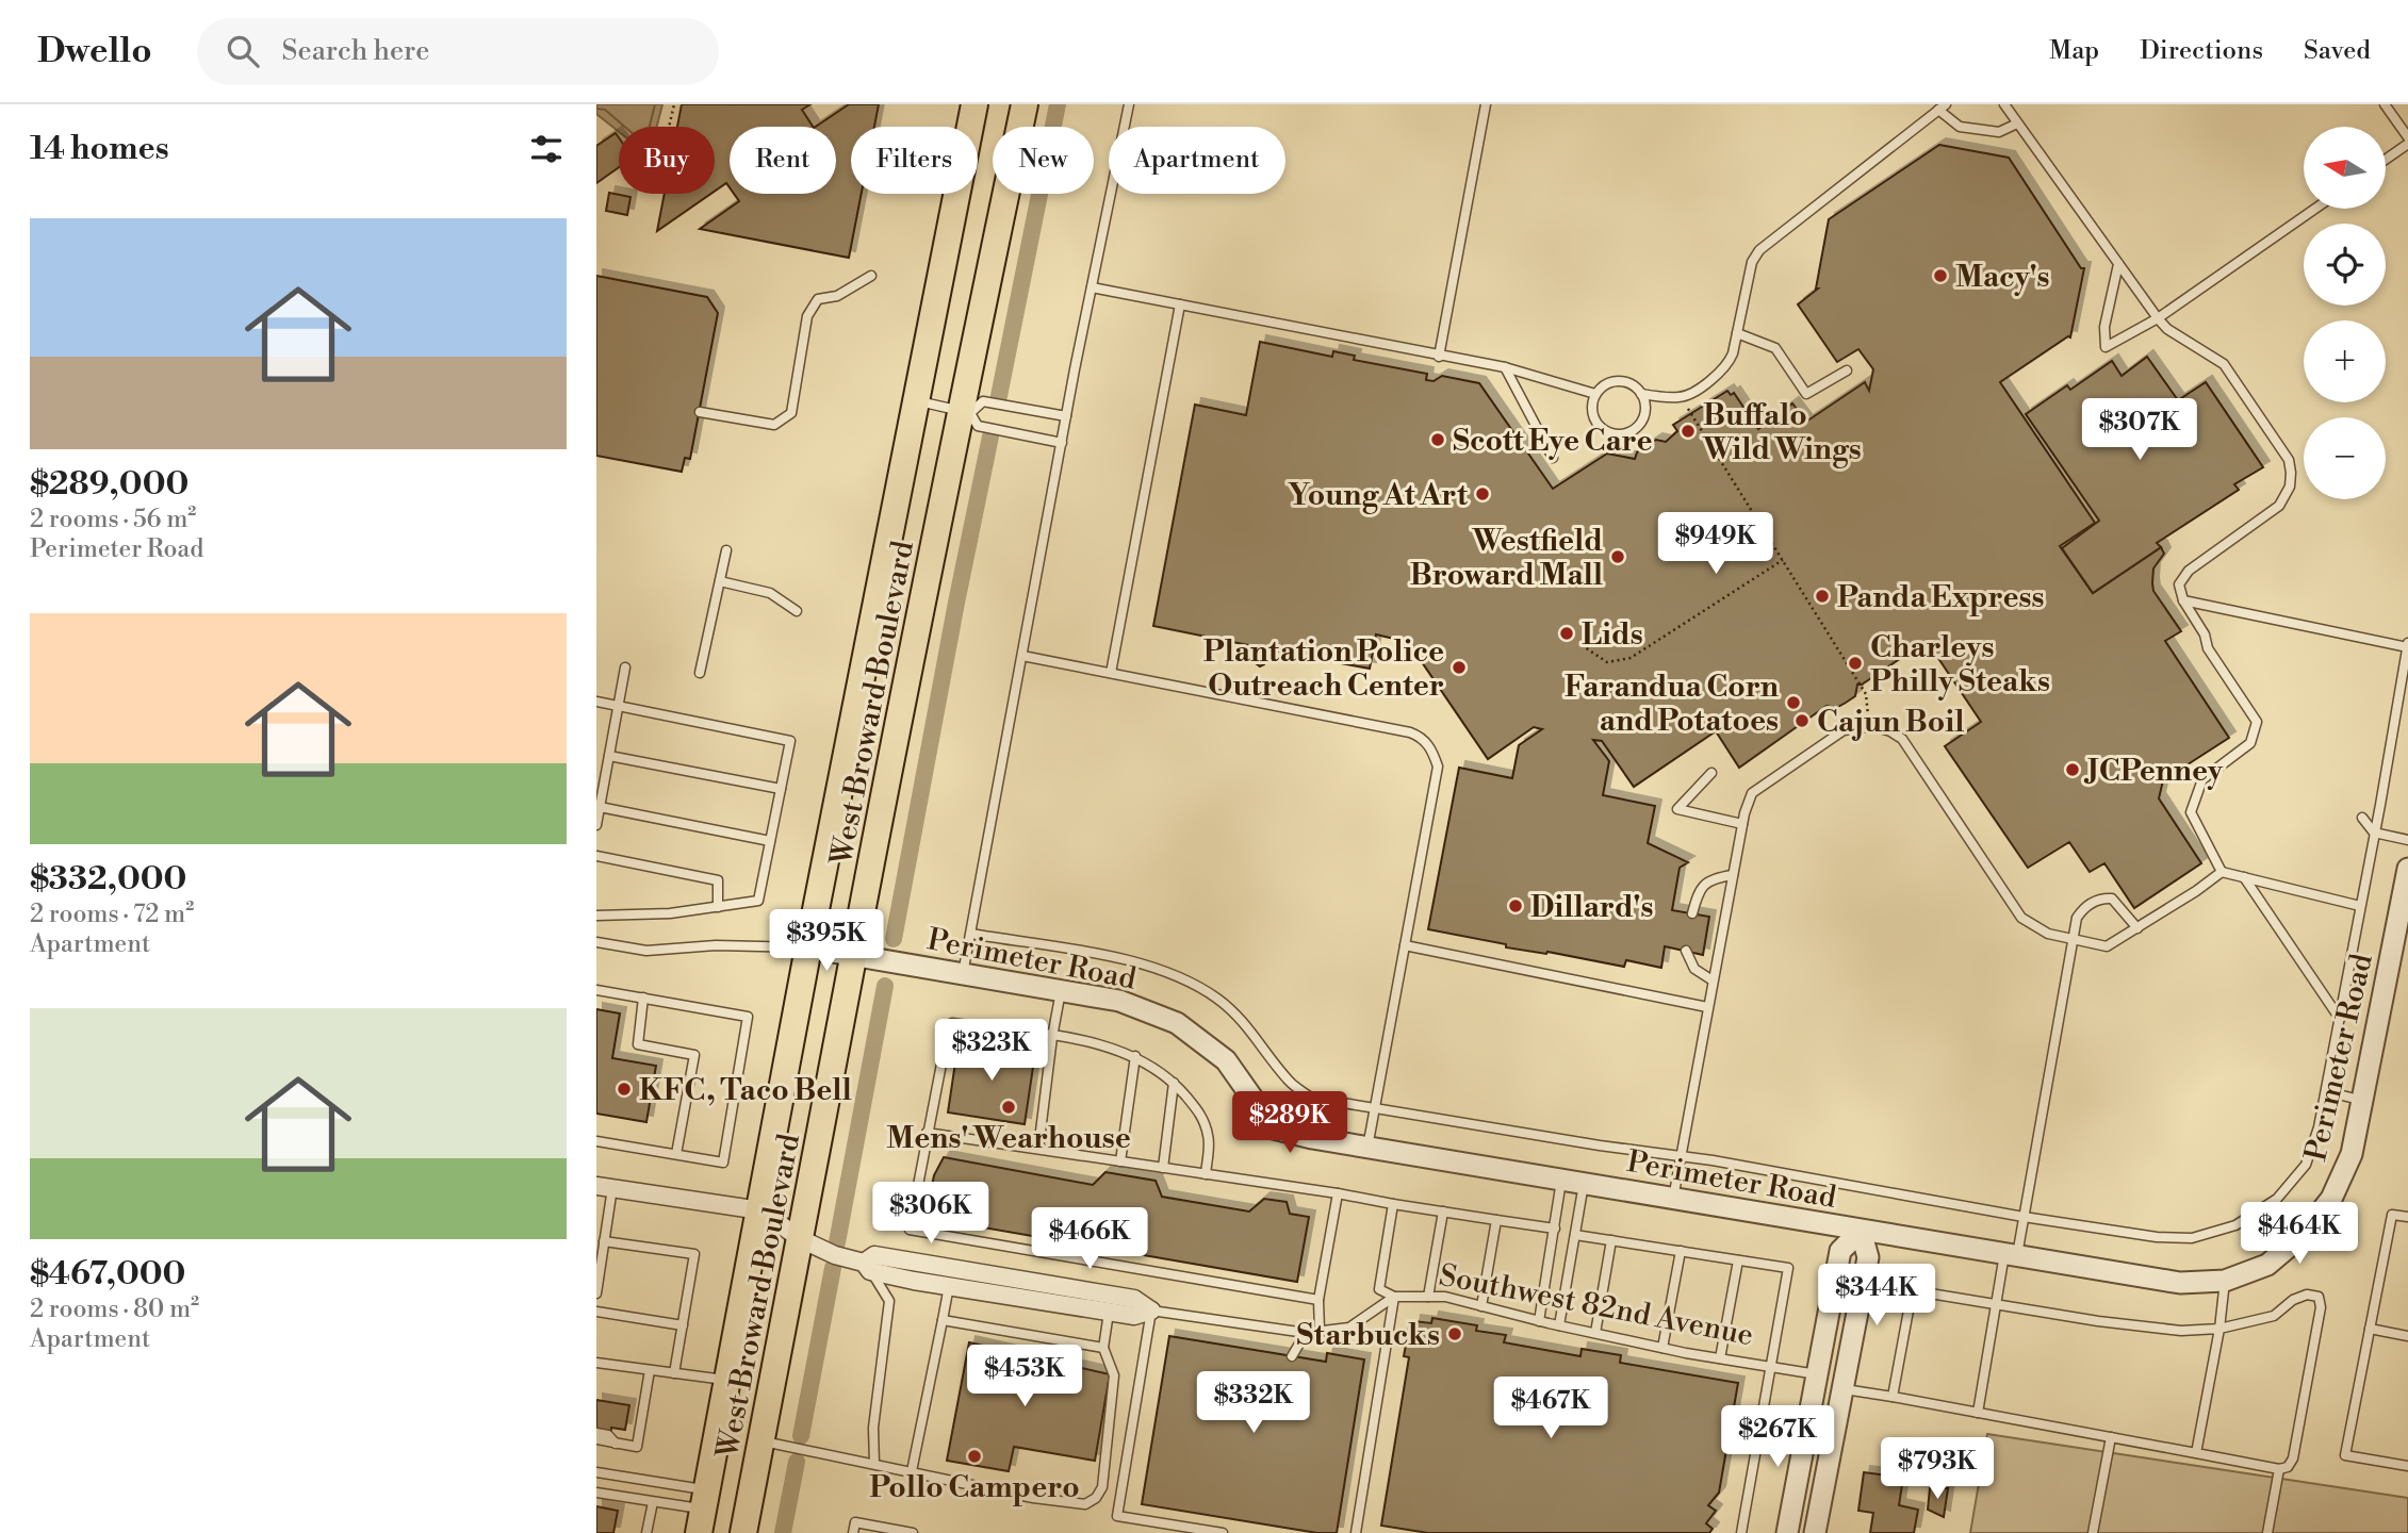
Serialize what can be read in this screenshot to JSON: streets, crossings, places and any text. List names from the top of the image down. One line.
{"streets":{"main road":["West Broward Boulevard"],"street":["Perimeter Road","Southwest 82nd Avenue"]},"crossings":[["West Broward Boulevard","Perimeter Road"],["West Broward Boulevard","Southwest 82nd Avenue"]],"places":["Macy's","Buffalo Wild Wings","Scott Eye Care","Young At Art","Westfield Broward Mall","Panda Express","Lids","Charleys Philly Steaks","Plantation Police Outreach Center","Farandua Corn and Potatoes","Cajun Boil","JCPenney","Dillard's","KFC, Taco Bell","Mens' Wearhouse","Starbucks","Pollo Campero"],"north":"left","page":{"header":"Dwello","search":"Search here","nav":["Map","Directions","Saved"],"heading":"14 homes","map_buttons":["+","−"],"chip":["Buy","Rent","Filters","New","Apartment"],"list":[{"name":"$289,000","note":"2 rooms · 56 m² · Perimeter Road"},{"name":"$332,000","note":"2 rooms · 72 m² · Apartment"},{"name":"$467,000","note":"2 rooms · 80 m² · Apartment"}],"price":["$307K","$949K","$395K","$323K","$289K","$306K","$464K","$466K","$344K","$453K","$332K","$467K","$267K","$793K"]}}
